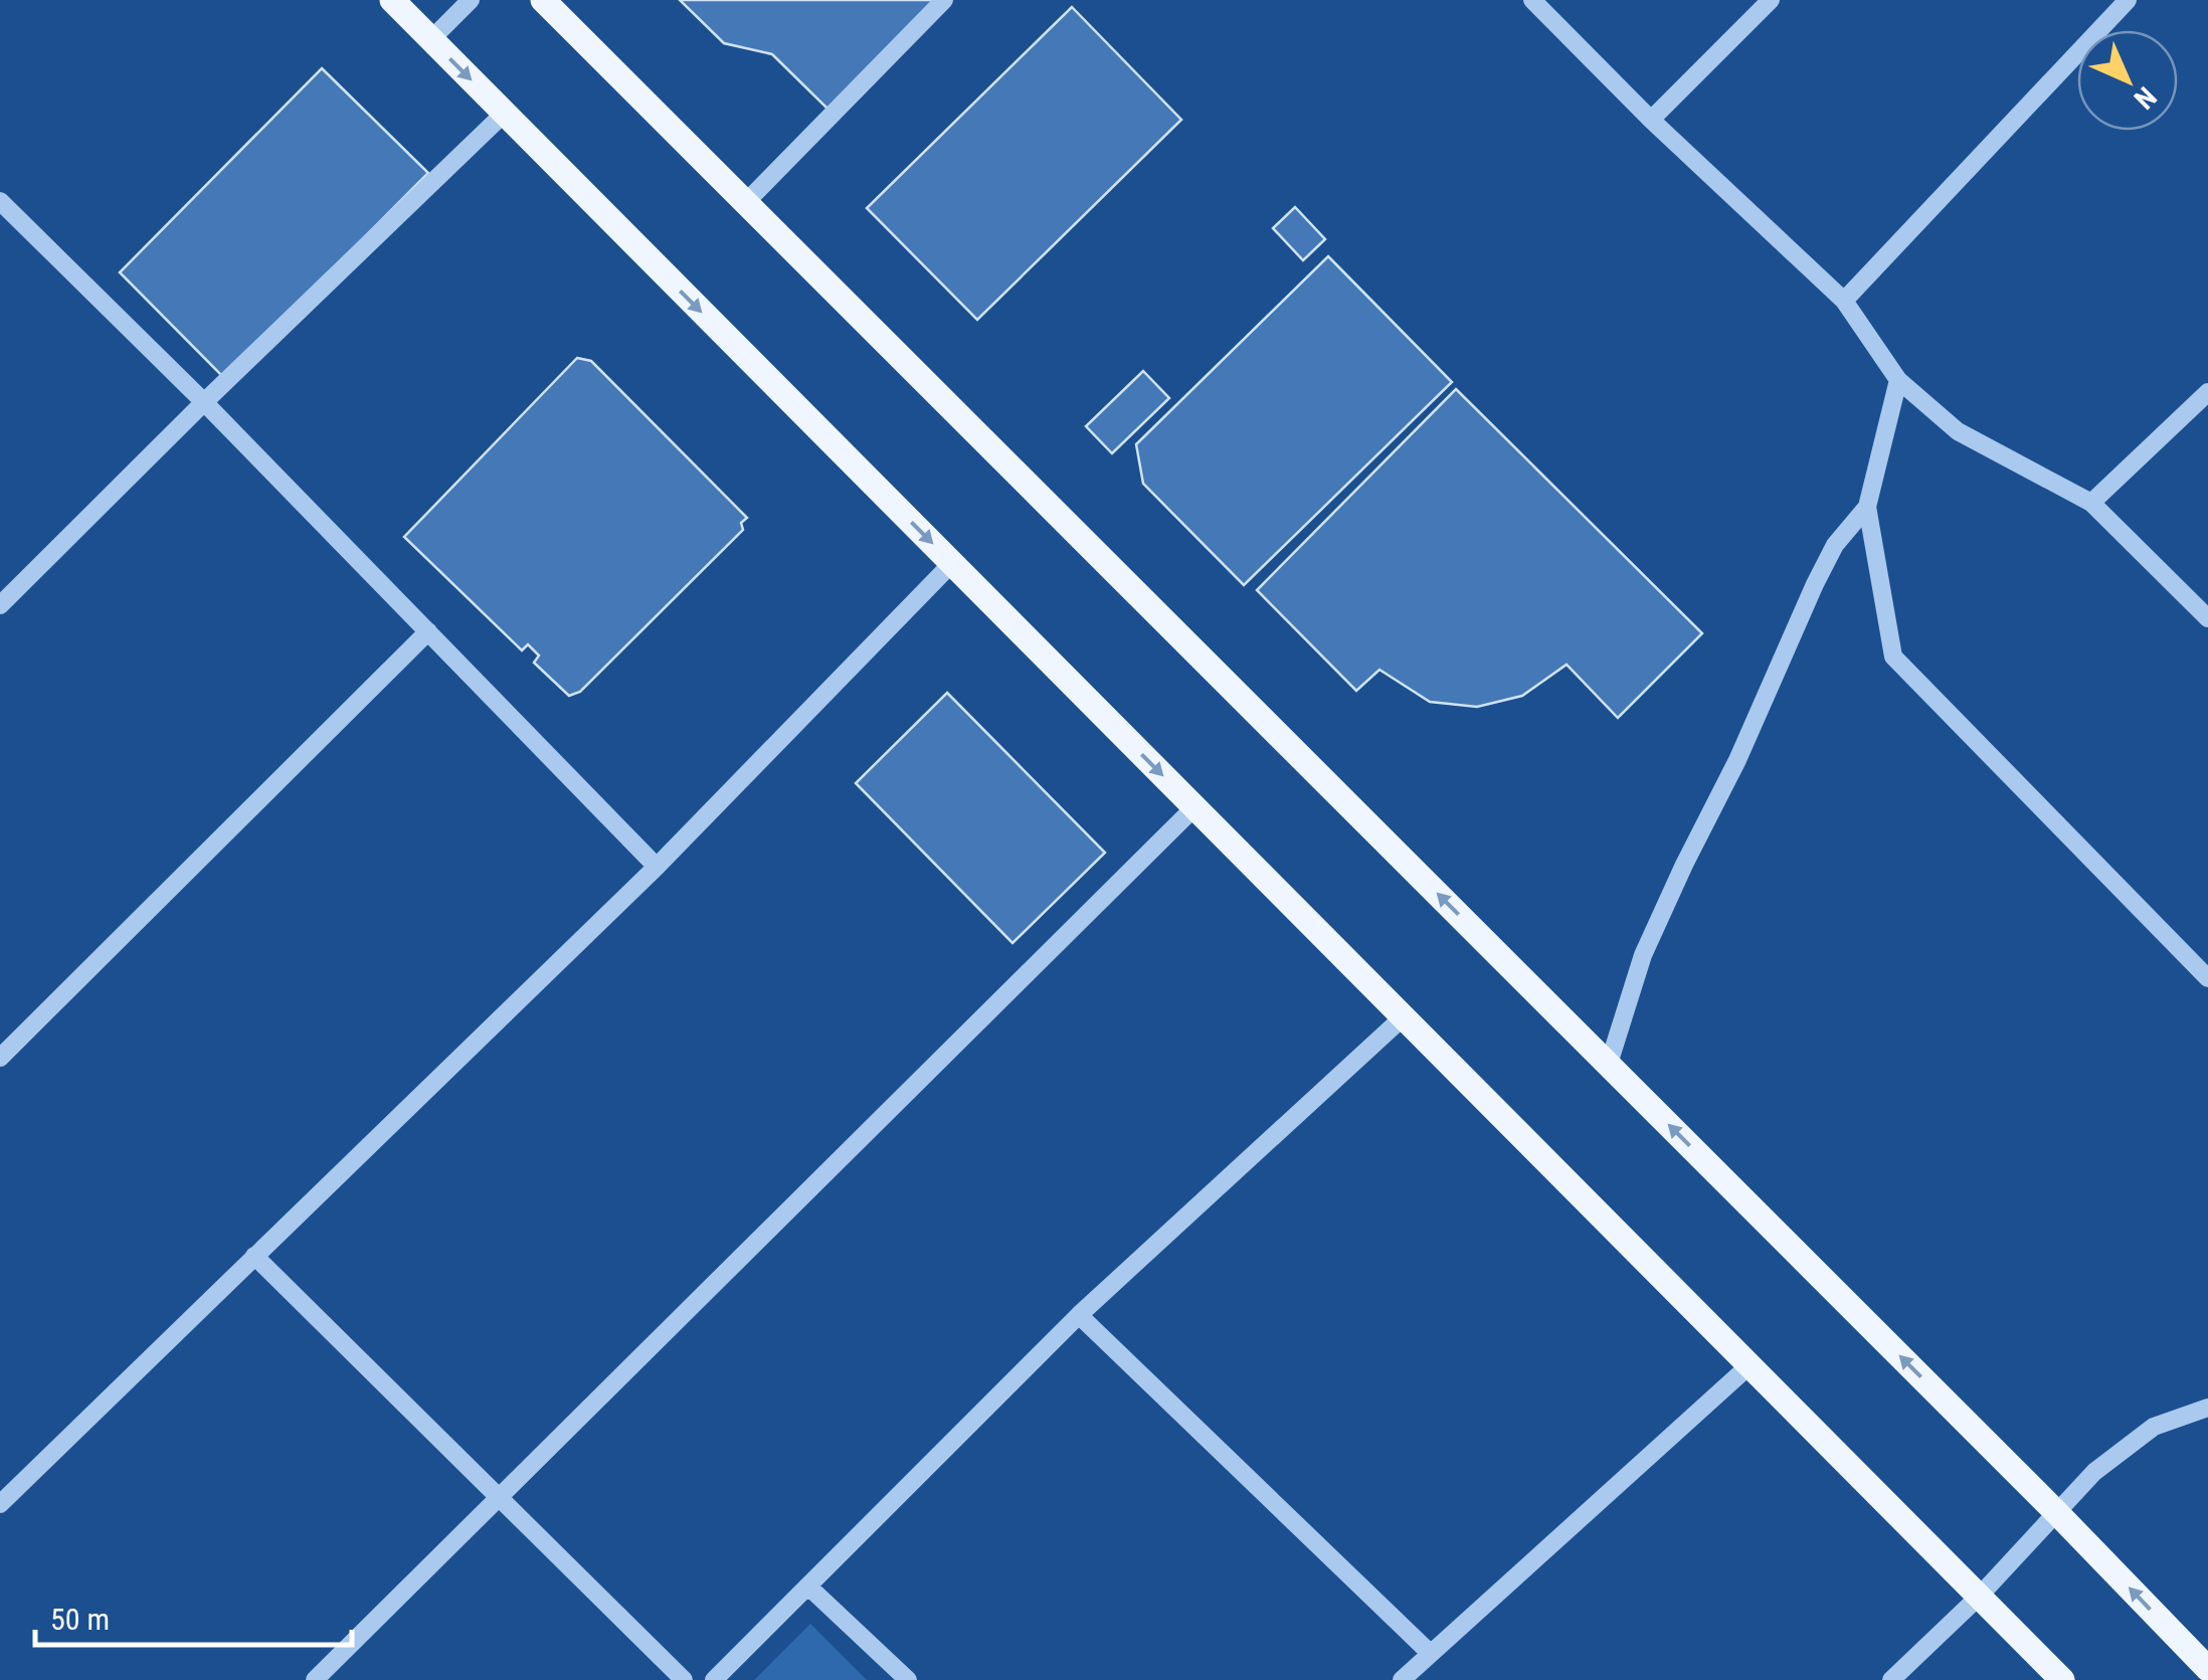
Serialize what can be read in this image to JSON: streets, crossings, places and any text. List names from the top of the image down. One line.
{"scale_bar":"50 m","north":"bottom right"}
